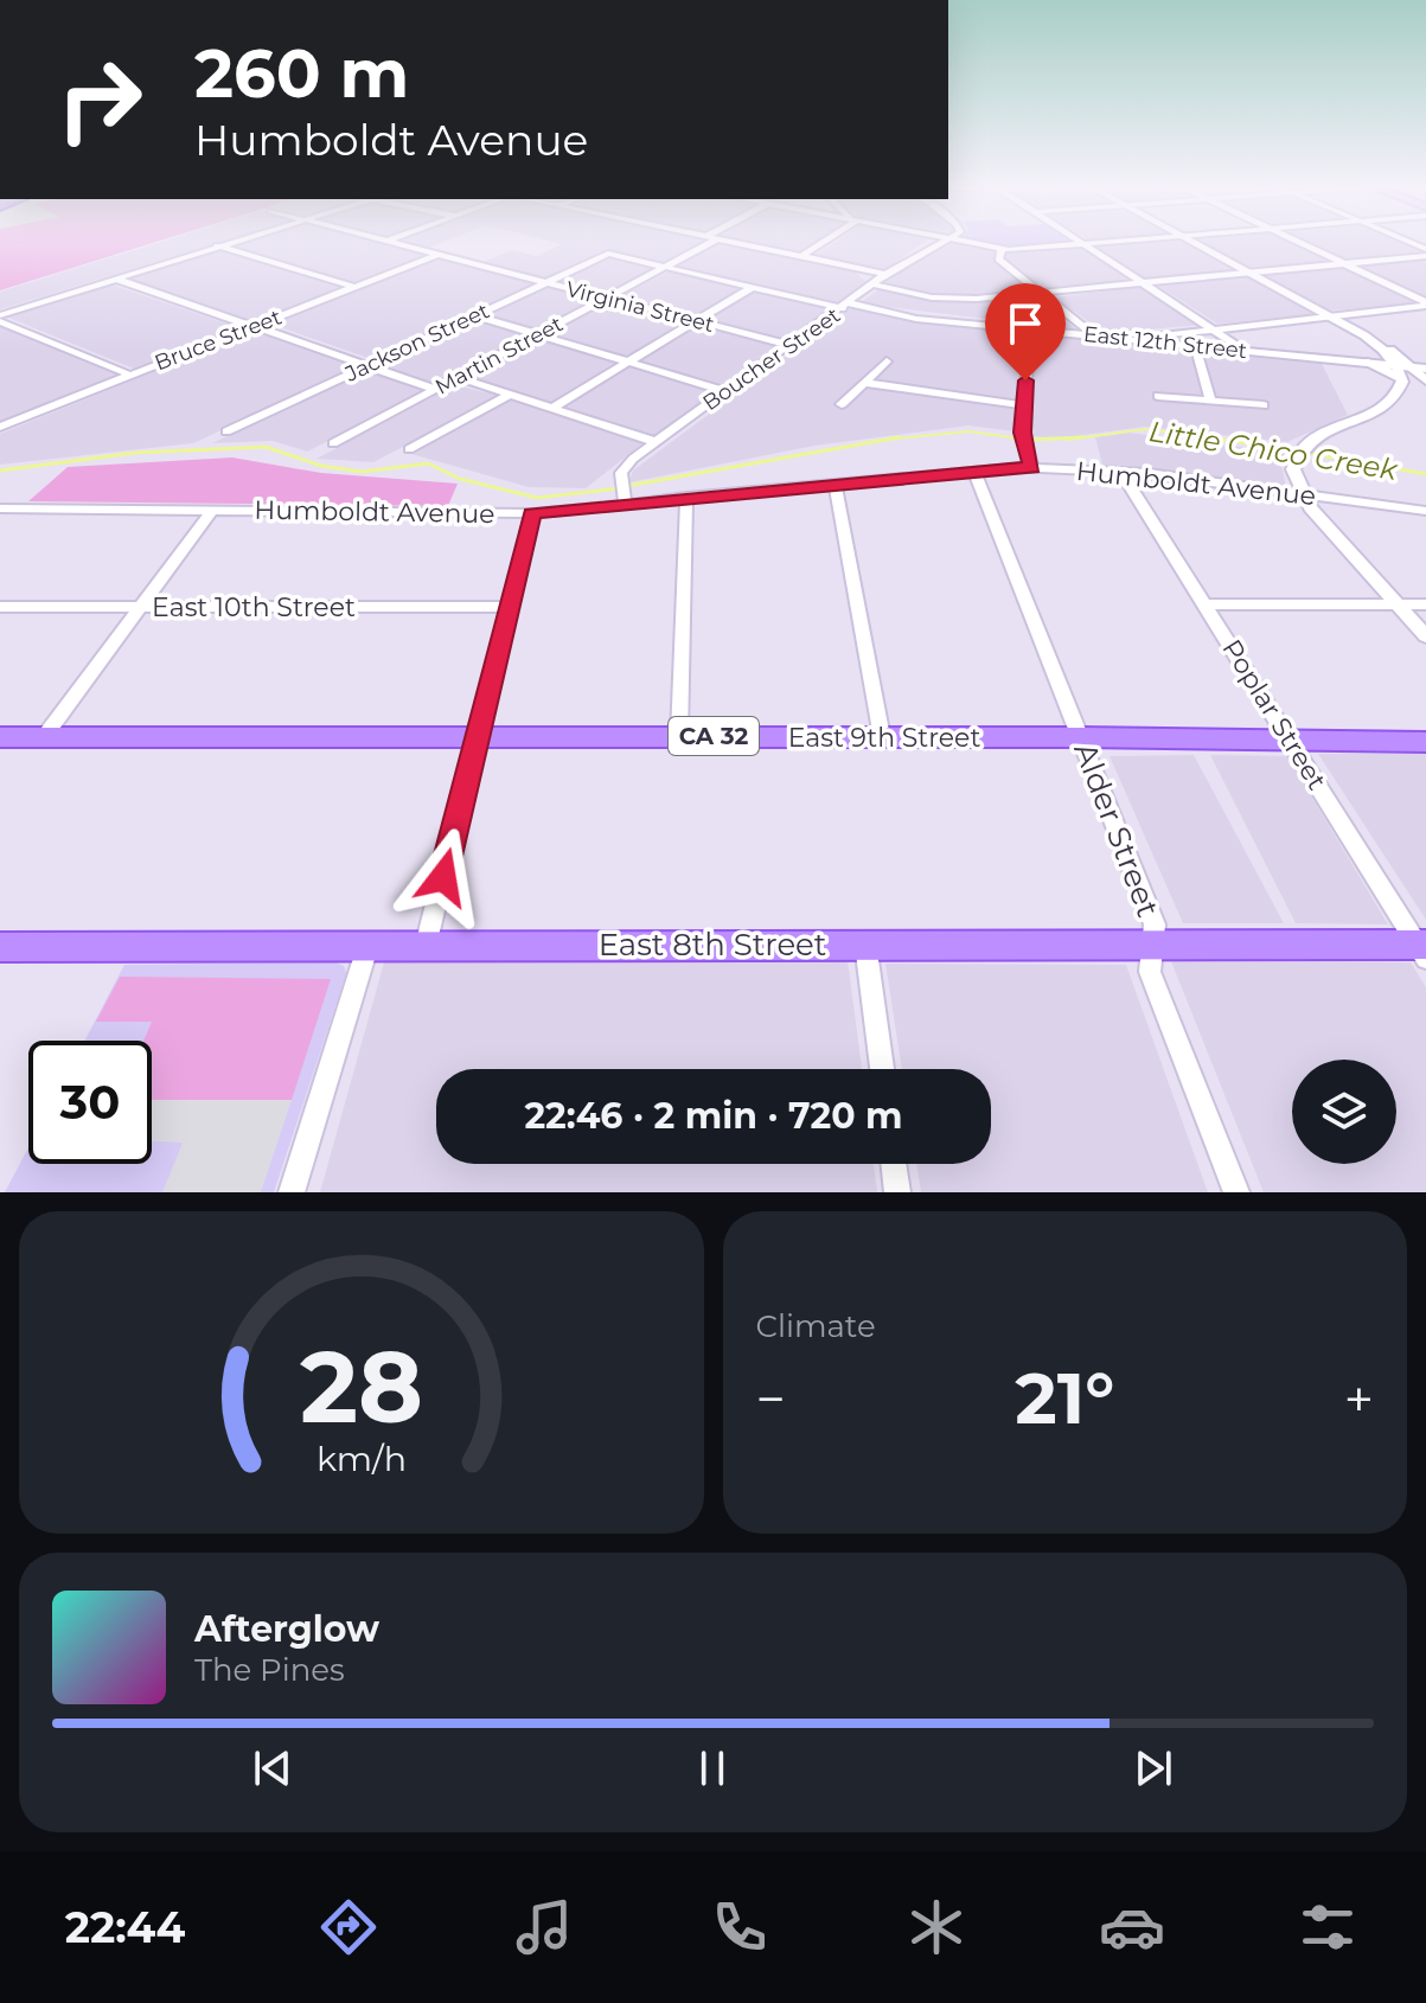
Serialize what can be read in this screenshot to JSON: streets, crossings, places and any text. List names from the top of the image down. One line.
{"streets":{"main road":["CA 32","East 9th Street","East 8th Street"],"street":["Virginia Street","Bruce Street","Jackson Street","East 12th Street","Martin Street","Boucher Street","Humboldt Avenue","East 10th Street","Poplar Street","Alder Street"]},"crossings":[["Virginia Street","Bruce Street"],["Virginia Street","Jackson Street"],["Virginia Street","Martin Street"],["Virginia Street","Boucher Street"],["Jackson Street","East 12th Street"],["East 12th Street","Martin Street"],["East 12th Street","Boucher Street"],["Boucher Street","Humboldt Avenue"],["Humboldt Avenue","Poplar Street"],["Humboldt Avenue","Alder Street"],["Poplar Street","East 9th Street"],["Poplar Street","East 8th Street"],["East 9th Street","Alder Street"],["Alder Street","East 8th Street"]],"water":["Little Chico Creek"],"page":{"turn":["260 m","Humboldt Avenue"],"limit":"30","trip":"22:46 · 2 min · 720 m","tile":"Climate","heat":["−","21°","+"],"song":["Afterglow","The Pines"],"tabs":"22:44","gauge":["28","km/h"]}}
